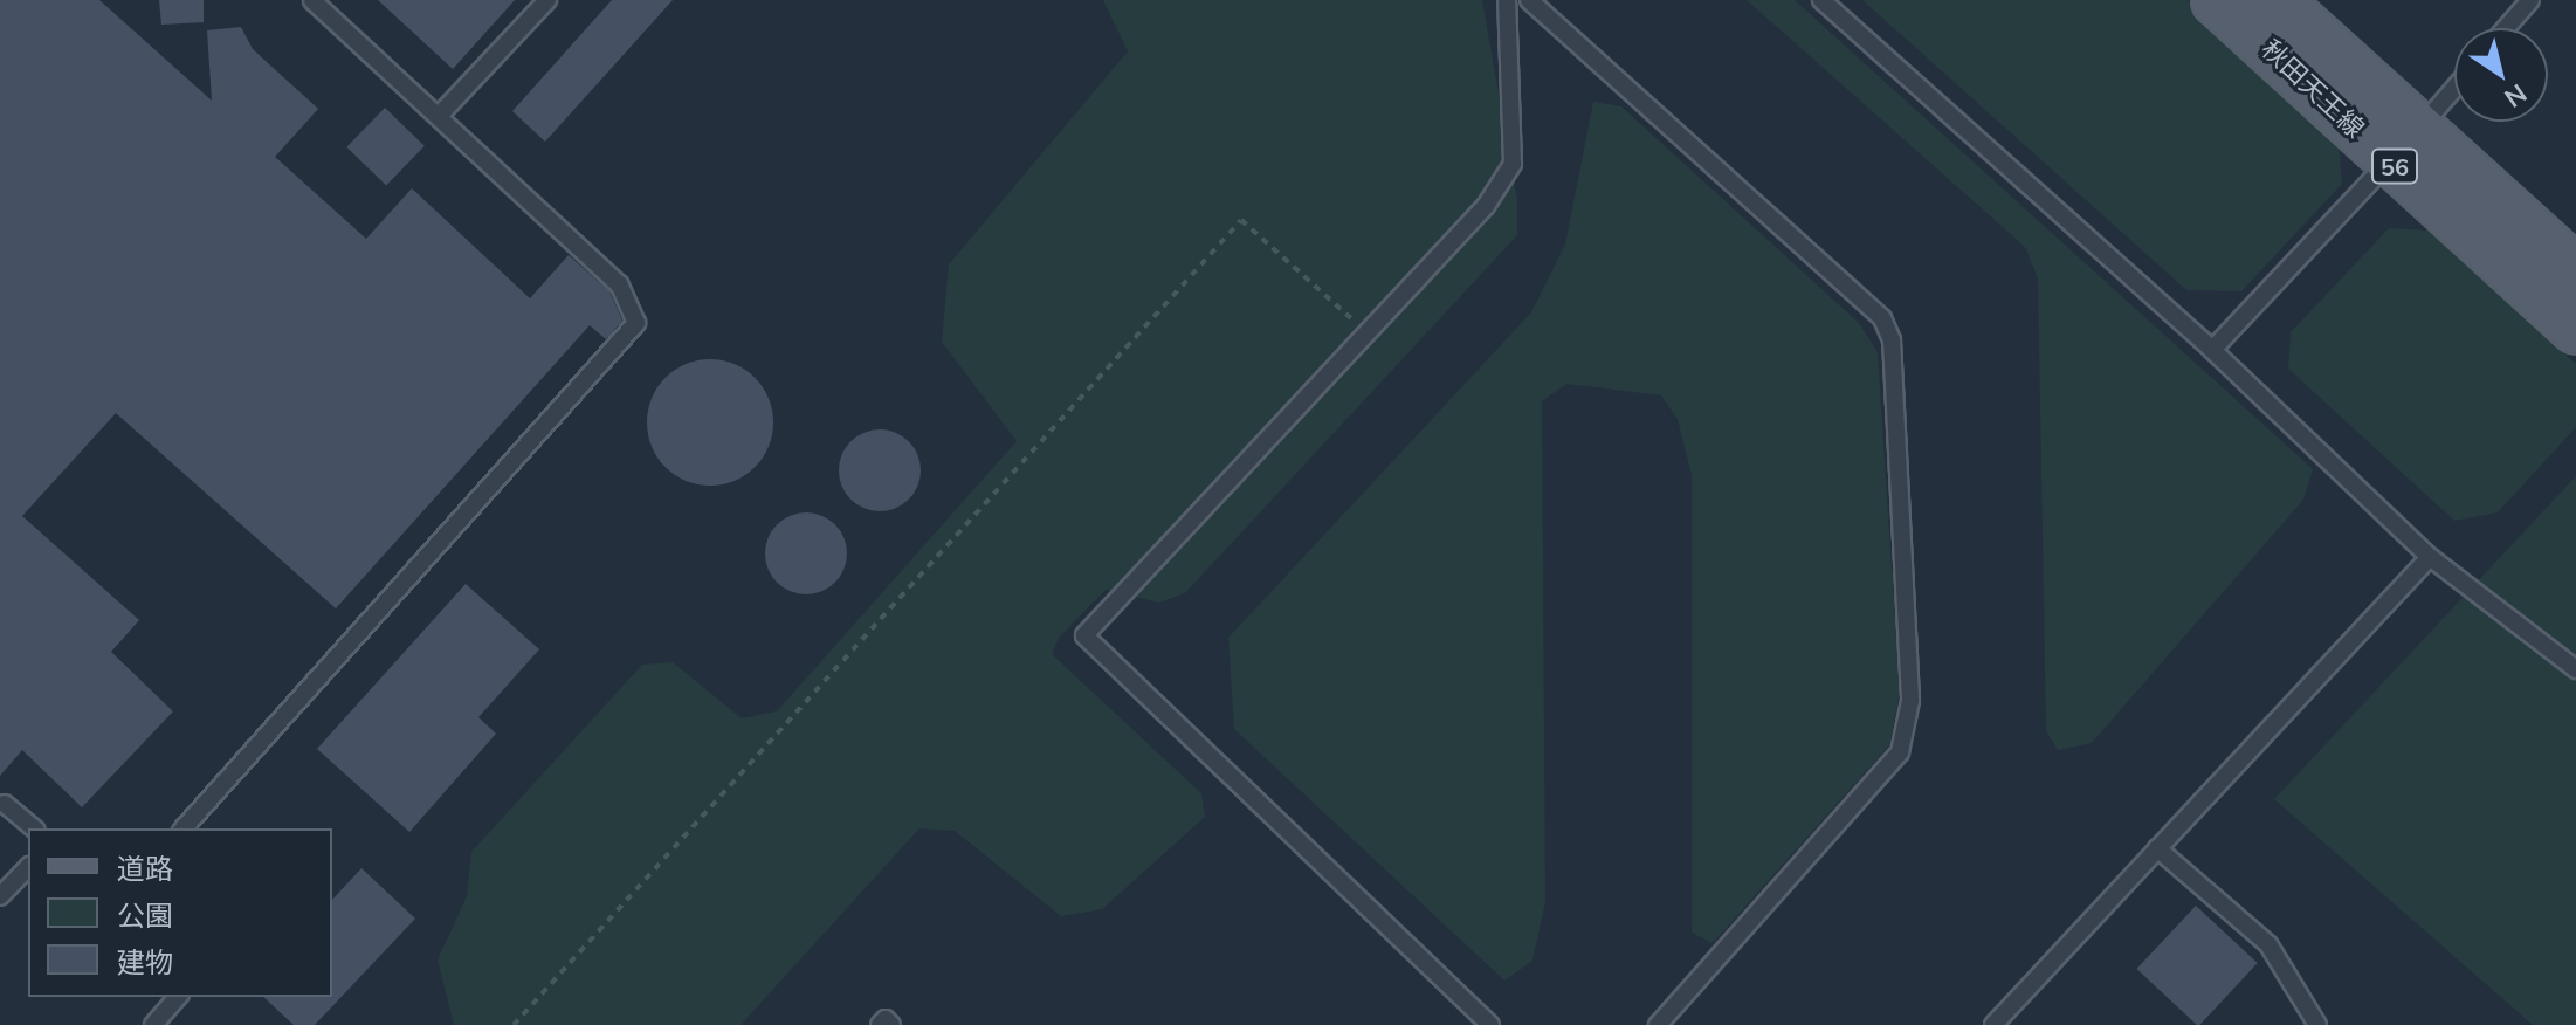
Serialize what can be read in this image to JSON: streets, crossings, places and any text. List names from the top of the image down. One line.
{"streets":{"main road":["秋田天王線","56"]},"legend":["道路","公園","建物"],"north":"bottom right"}
